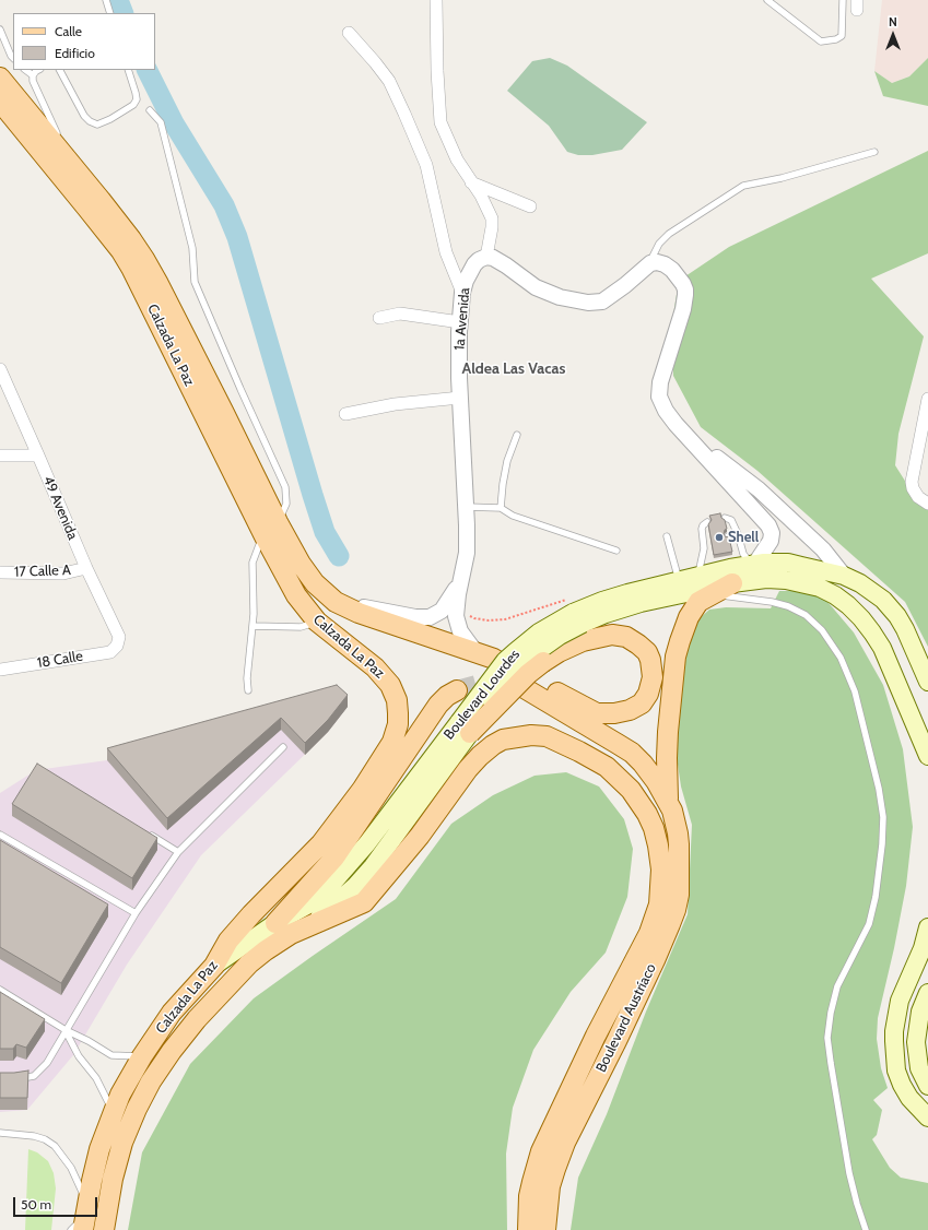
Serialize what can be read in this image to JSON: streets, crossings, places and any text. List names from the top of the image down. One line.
{"streets":{"main road":["Calzada La Paz","Boulevard Lourdes","Boulevard Austríaco"],"street":["1a Avenida","49 Avenida","17 Calle A","18 Calle"]},"crossings":[["1a Avenida","Calzada La Paz"],["Calzada La Paz","Boulevard Lourdes"],["Calzada La Paz","Boulevard Austríaco"],["49 Avenida","17 Calle A"],["49 Avenida","18 Calle"],["Boulevard Lourdes","Boulevard Austríaco"]],"districts":["Aldea Las Vacas"],"places":["Shell"],"legend":["Calle","Edificio"],"scale_bar":"50 m","north":"top"}
